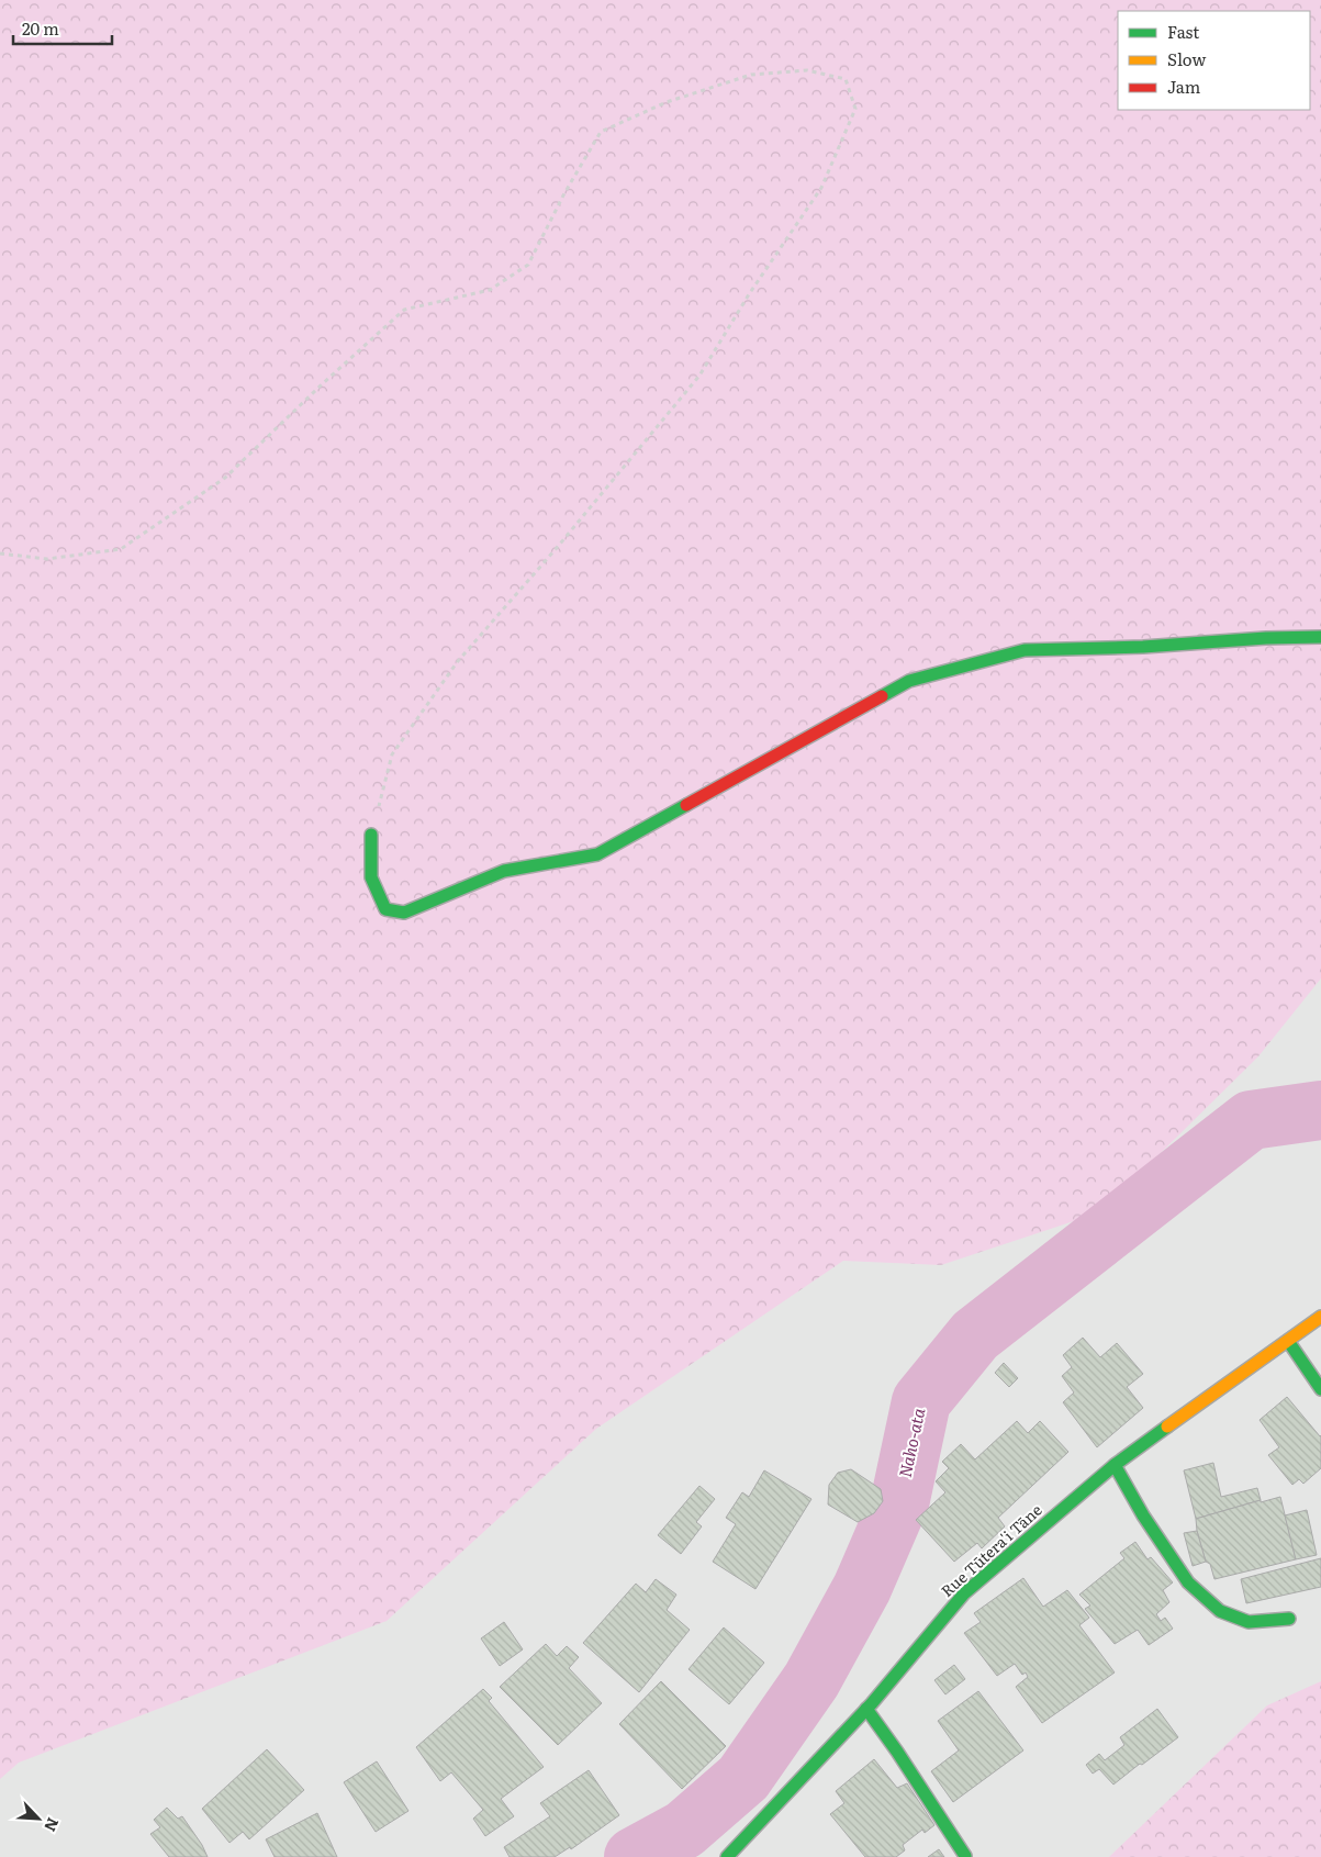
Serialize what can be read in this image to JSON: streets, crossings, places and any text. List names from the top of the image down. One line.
{"streets":{"street":["Rue Tūtera'i Tāne"]},"water":["Naho-ata"],"legend":["Fast","Slow","Jam"],"scale_bar":"20 m","north":"bottom right"}
